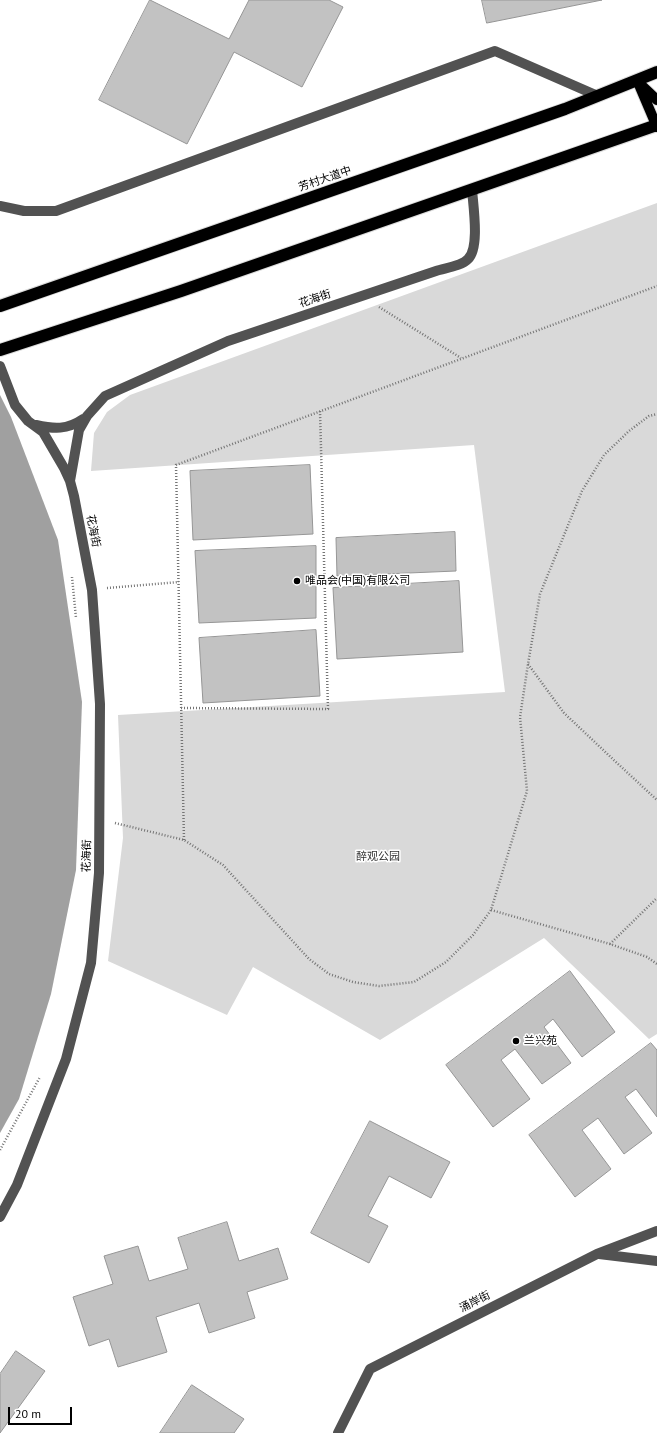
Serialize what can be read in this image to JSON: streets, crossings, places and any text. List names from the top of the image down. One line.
{"streets":{"highway":["芳村大道中"],"street":["花海街","涌岸街"]},"parks":["醉观公园"],"places":["唯品会(中国)有限公司","兰兴苑"],"scale_bar":"20 m"}
